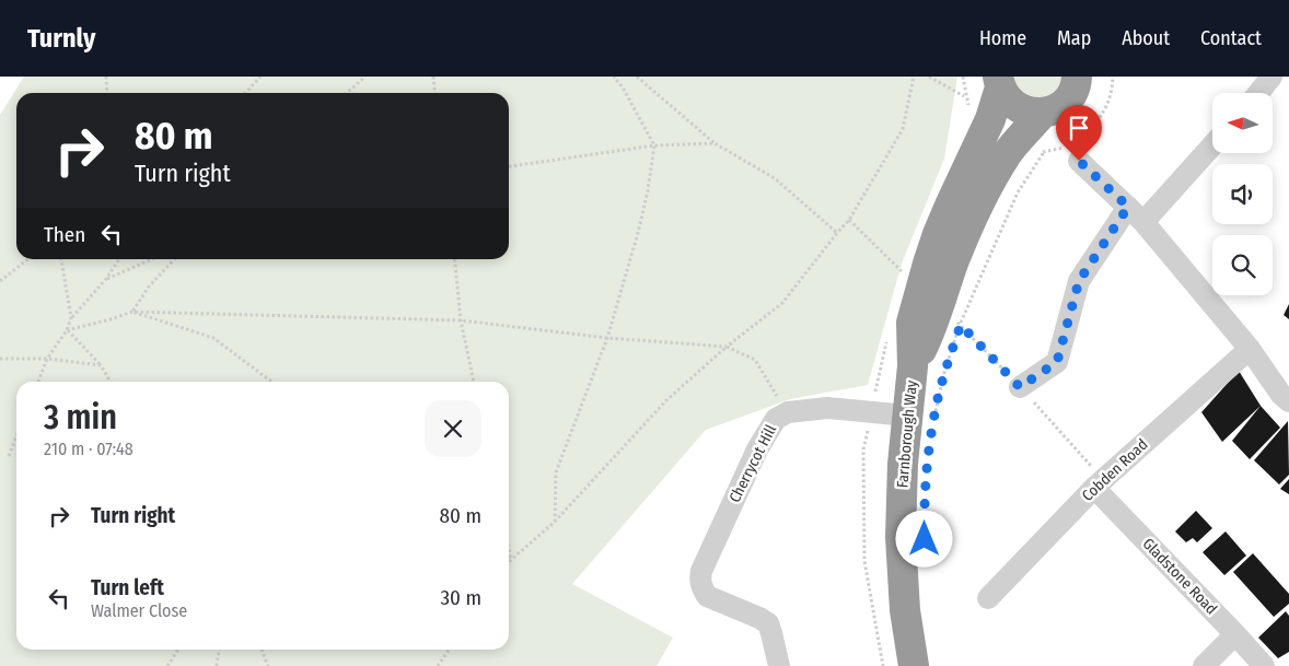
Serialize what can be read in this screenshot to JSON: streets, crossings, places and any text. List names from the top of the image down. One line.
{"streets":{"highway":["Farnborough Way"],"street":["Cherrycot Hill","Cobden Road","Gladstone Road"]},"crossings":[["Farnborough Way","Cherrycot Hill"],["Cobden Road","Gladstone Road"]],"north":"left","page":{"header":"Turnly","nav":["Home","Map","About","Contact"],"turn":["80 m","Turn right"],"then":"Then","heading":["3 min","210 m · 07:48"],"list":[{"name":"Turn right","value":"80 m"},{"name":"Turn left","note":"Walmer Close","value":"30 m"}]}}
